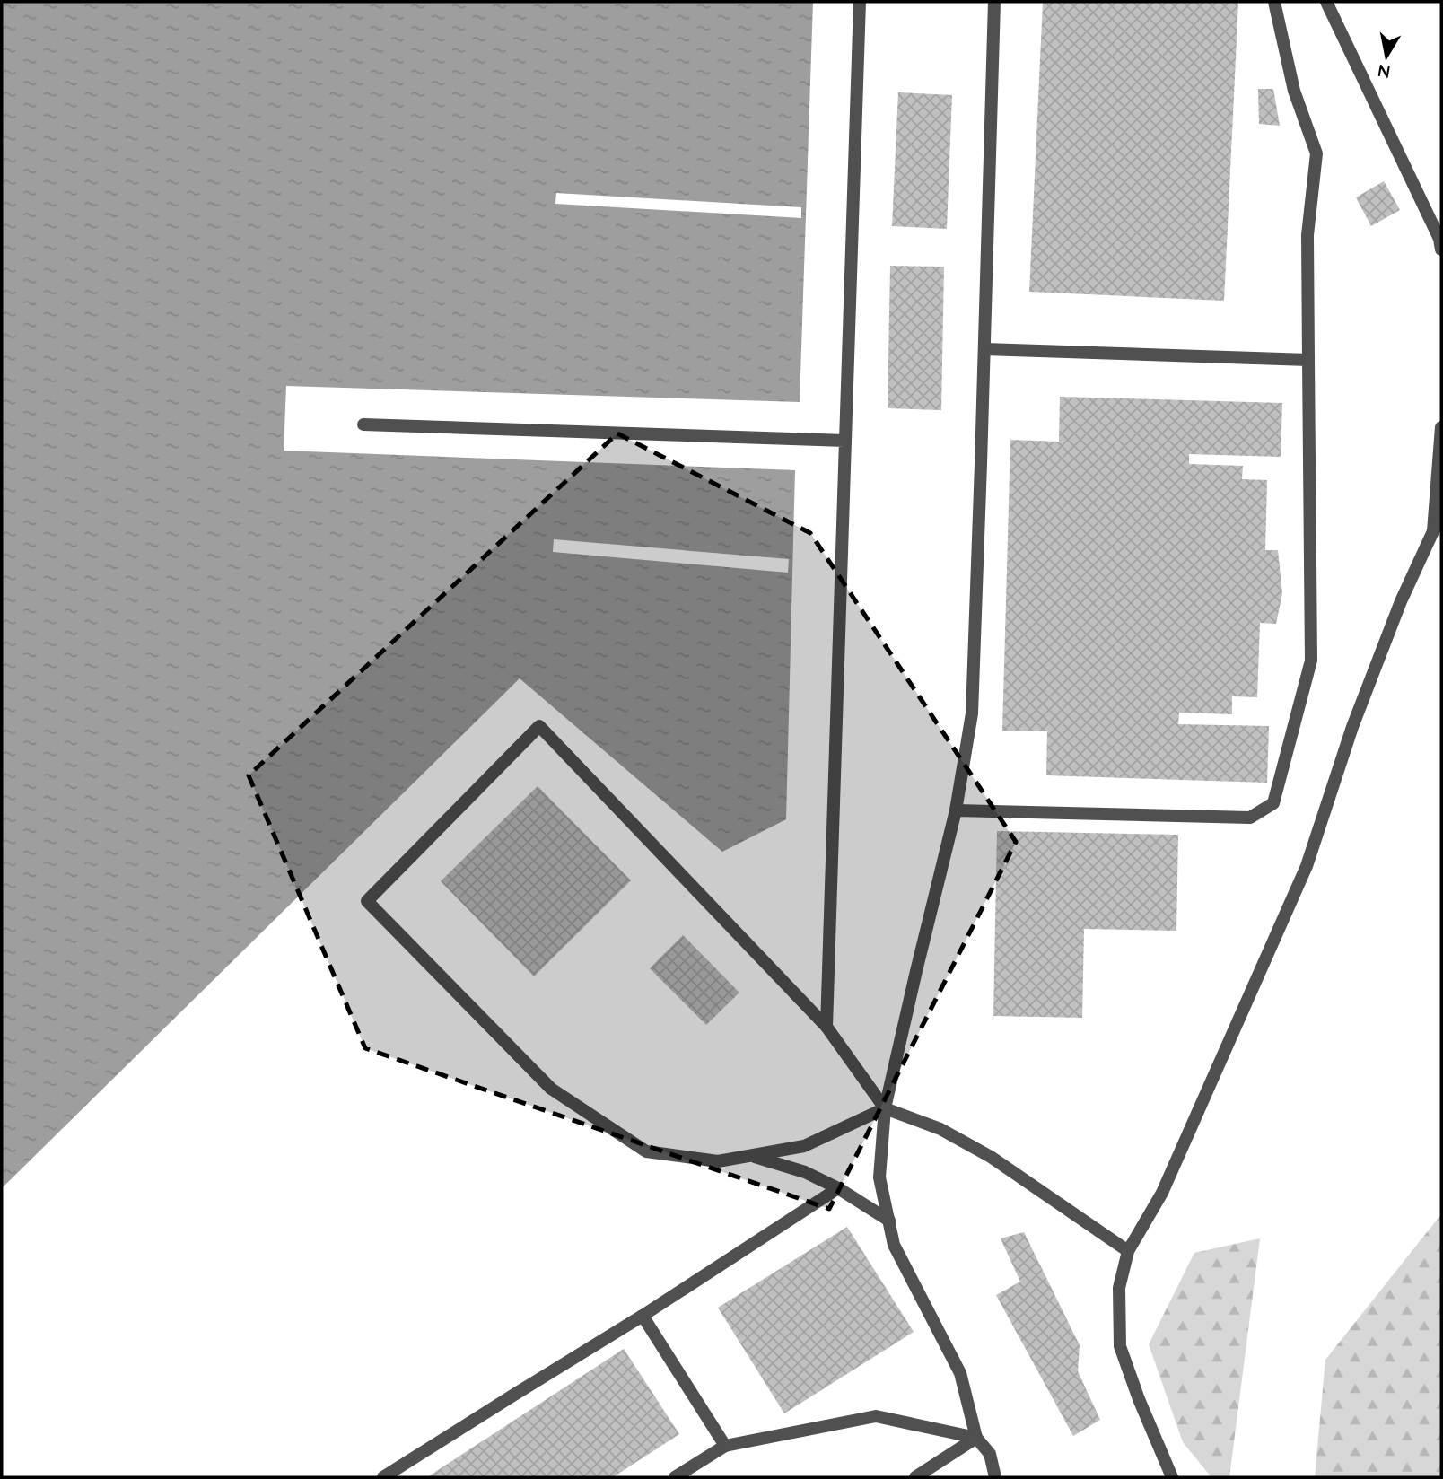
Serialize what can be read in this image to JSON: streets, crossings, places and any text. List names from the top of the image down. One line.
{"north":"bottom"}
